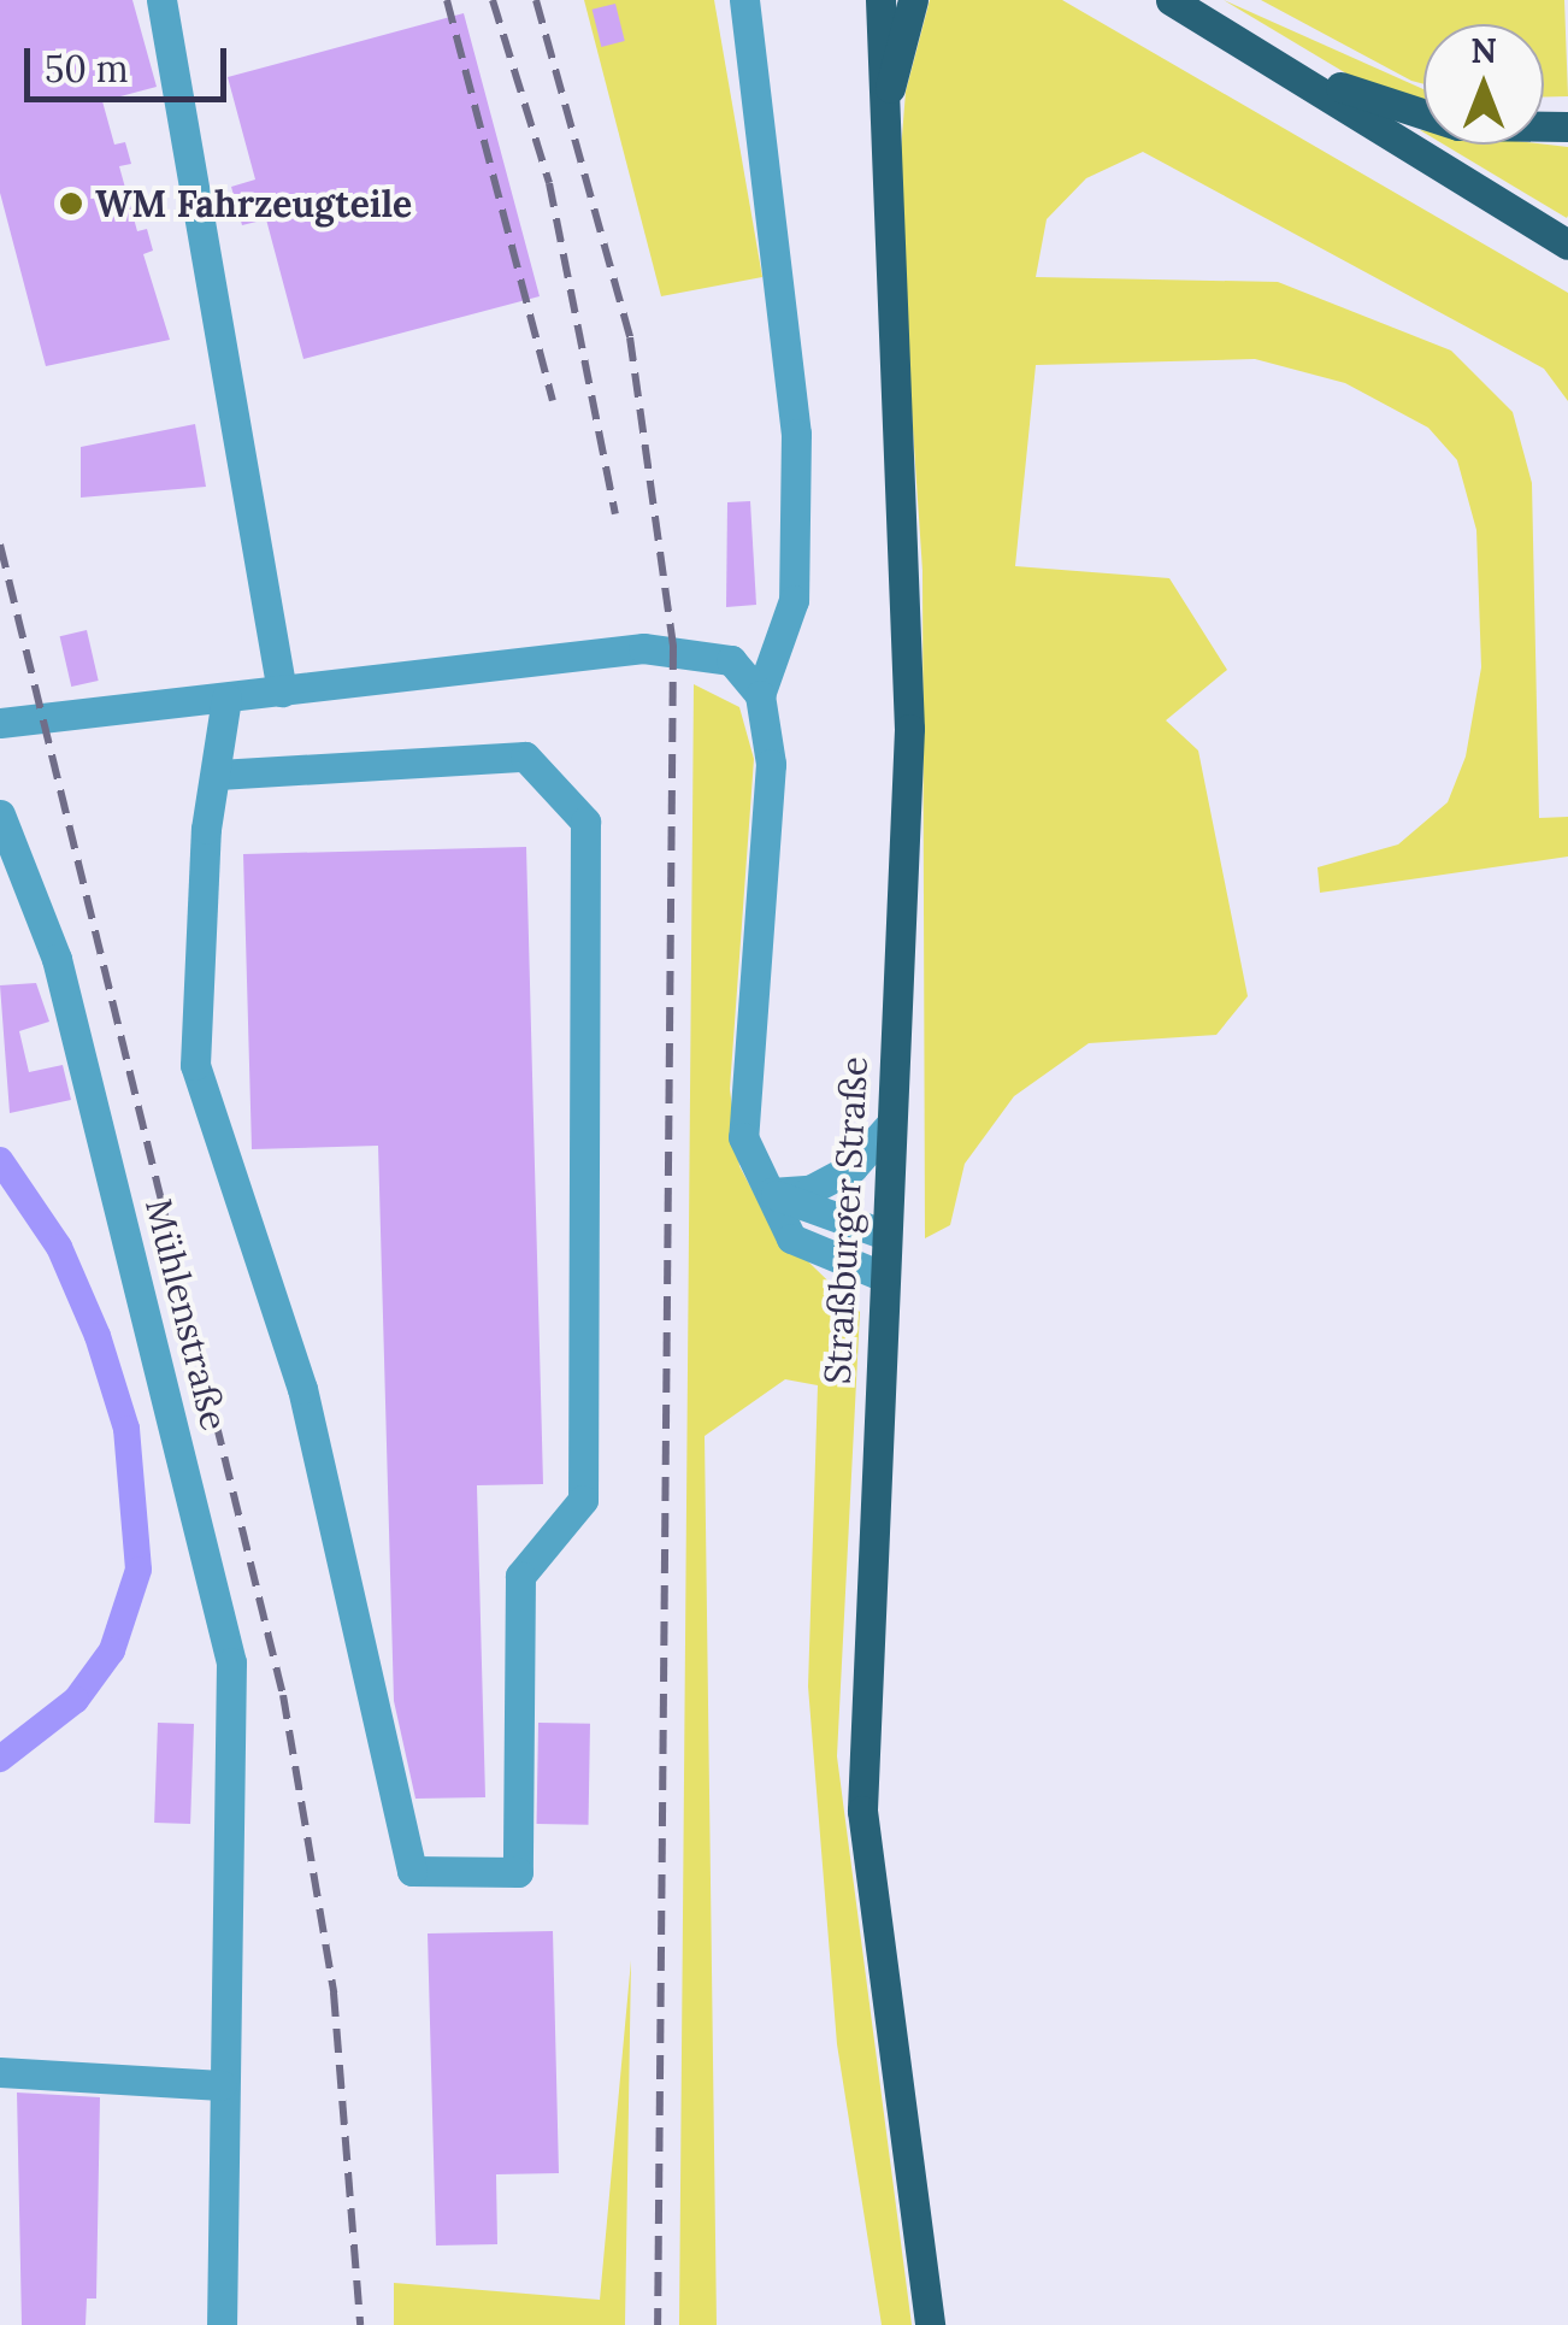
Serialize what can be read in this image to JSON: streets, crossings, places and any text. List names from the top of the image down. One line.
{"streets":{"main road":["Straßburger Straße"],"street":["Mühlenstraße"]},"places":["WM Fahrzeugteile"],"scale_bar":"50 m","north":"top"}
